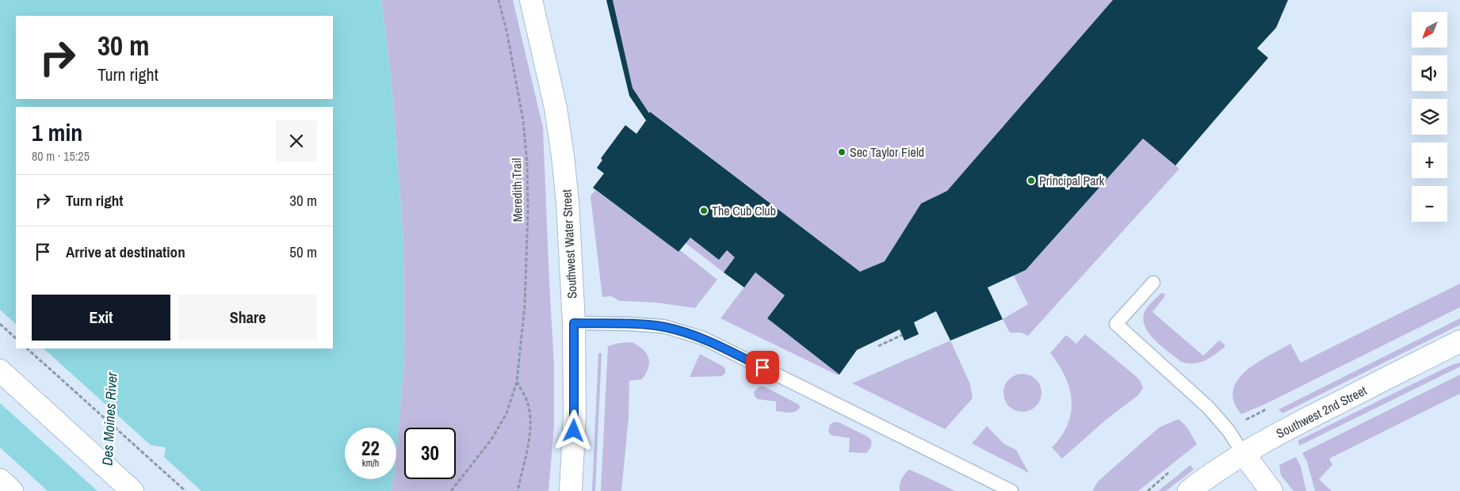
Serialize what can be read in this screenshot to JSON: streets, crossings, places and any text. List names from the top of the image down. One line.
{"streets":{"street":["Southwest Water Street","Southwest 2nd Street"],"path":["Meredith Trail"]},"water":["Des Moines River"],"places":["Sec Taylor Field","Principal Park","The Cub Club"],"north":"bottom left","page":{"map_buttons":["+","−"],"turn":["30 m","Turn right"],"heading":["1 min","80 m · 15:25"],"list":[{"name":"Turn right","value":"30 m"},{"name":"Arrive at destination","value":"50 m"}],"buttons":["Exit","Share"],"speed":"22 km/h","limit":"30"}}
